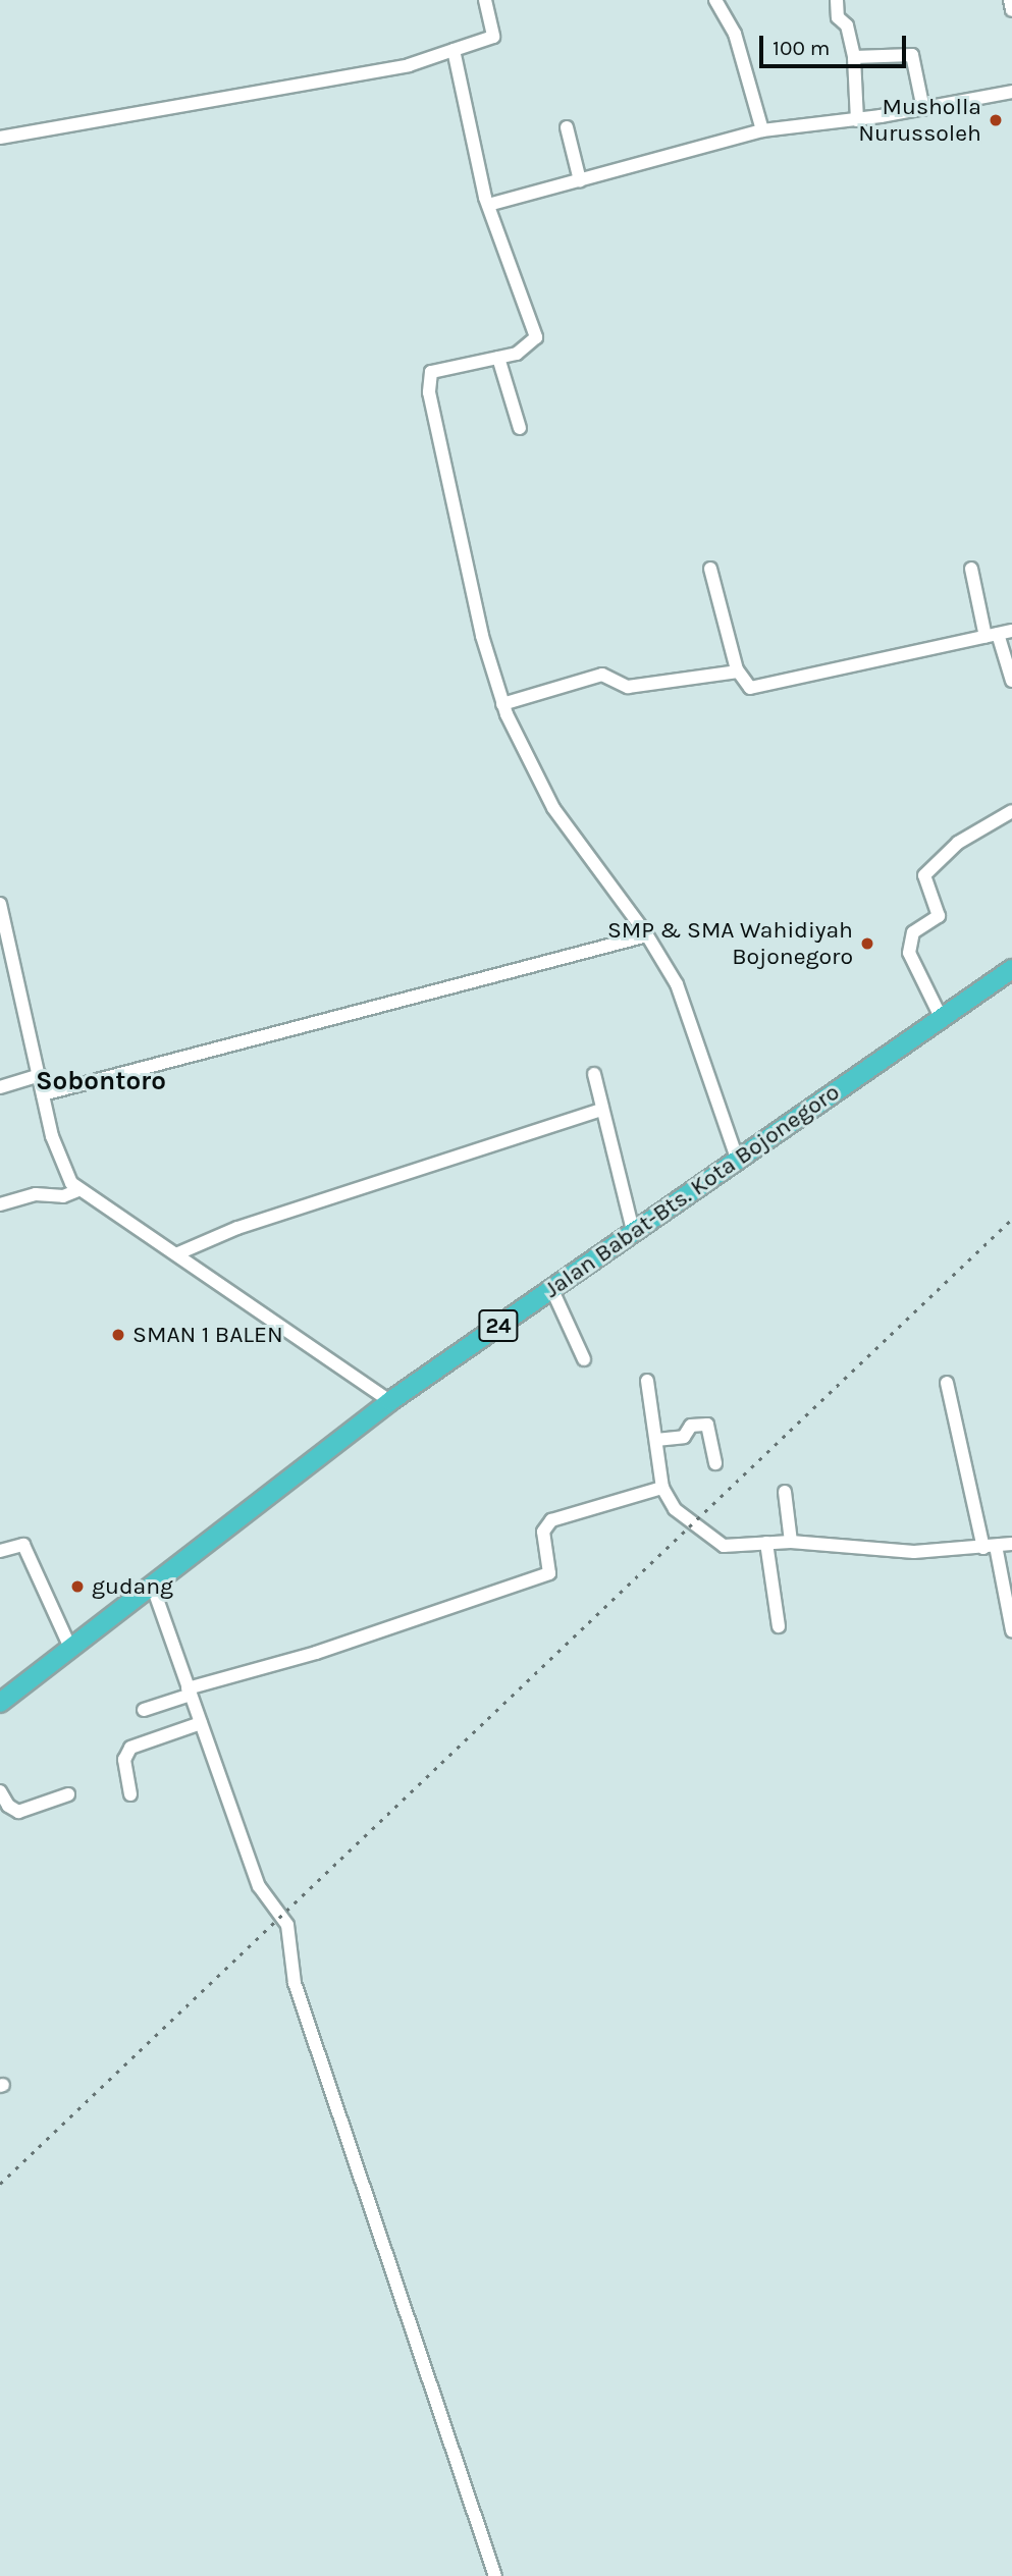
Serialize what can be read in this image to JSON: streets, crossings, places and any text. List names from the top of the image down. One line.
{"streets":{"highway":["Jalan Babat-Bts. Kota Bojonegoro","24"]},"districts":["Sobontoro"],"places":["Musholla Nurussoleh","SMP & SMA Wahidiyah Bojonegoro","SMAN 1 BALEN","gudang"],"scale_bar":"100 m"}
